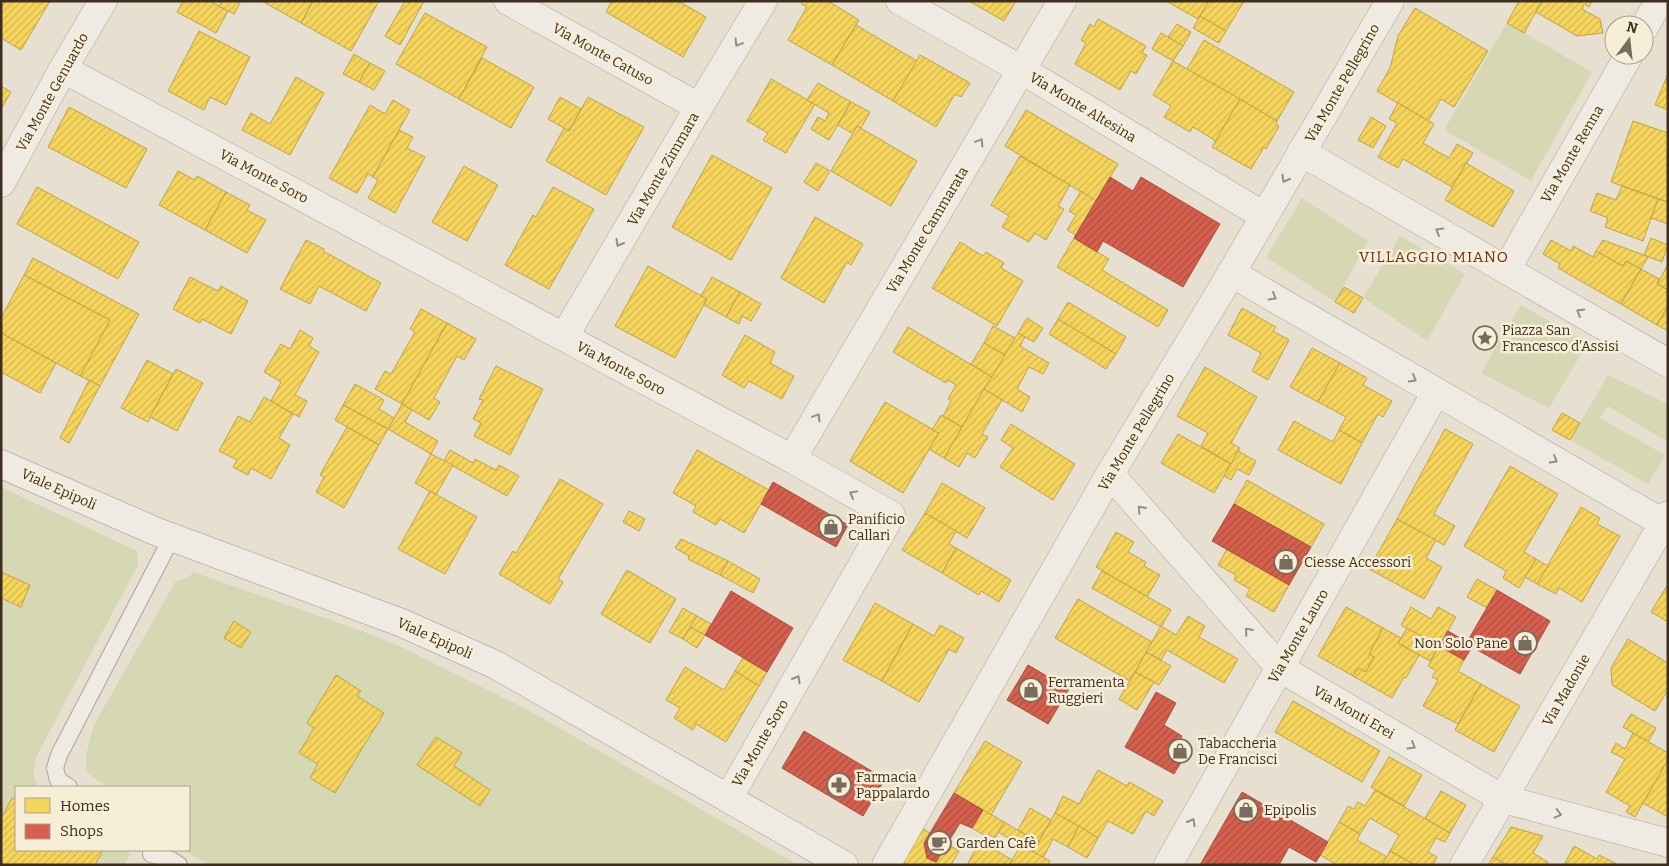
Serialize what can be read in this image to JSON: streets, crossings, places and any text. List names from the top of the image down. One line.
{"streets":{"street":["Via Monte Catuso","Via Monte Pellegrino","Via Monte Genuardo","Via Monte Altesina","Via Monte Renna","Via Monte Zimmara","Via Monte Soro","Via Monte Cammarata","Viale Epipoli","Via Monte Lauro","Via Madonie","Via Monti Erei"]},"crossings":[["Via Monte Catuso","Via Monte Zimmara"],["Via Monte Pellegrino","Via Monte Altesina"],["Via Monte Pellegrino","Via Monti Erei"],["Via Monte Genuardo","Via Monte Soro"],["Via Monte Altesina","Via Monte Cammarata"],["Via Monte Zimmara","Via Monte Soro"],["Via Monte Soro","Via Monte Cammarata"],["Via Monte Soro","Viale Epipoli"],["Via Monte Lauro","Via Monti Erei"],["Via Madonie","Via Monti Erei"]],"one_way":["Via Monte Zimmara","Via Monte Cammarata","Via Monte Lauro"],"districts":["VILLAGGIO MIANO"],"places":{"place":["Piazza San Francesco d'Assisi"],"shop":["Panificio Callari","Ciesse Accessori","Non Solo Pane","Ferramenta Ruggieri","Tabaccheria De Francisci","Epipolis"],"pharmacy":["Farmacia Pappalardo"],"cafe":["Garden Cafè"]},"legend":["Homes","Shops"],"north":"top"}
